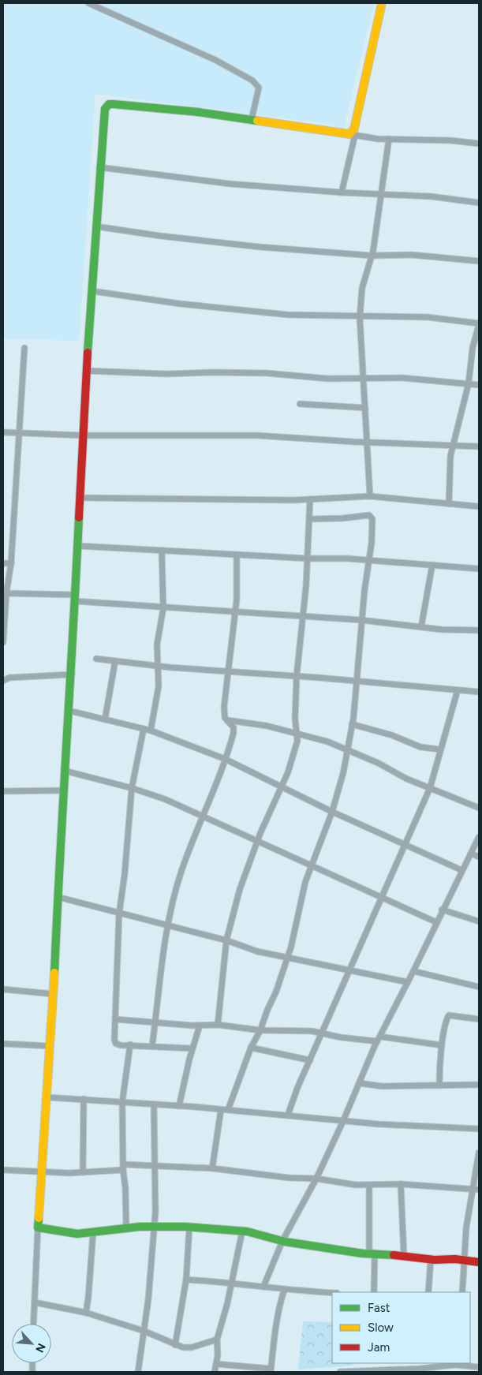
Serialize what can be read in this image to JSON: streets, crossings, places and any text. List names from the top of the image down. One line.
{"legend":["Fast","Slow","Jam"],"north":"bottom right"}
